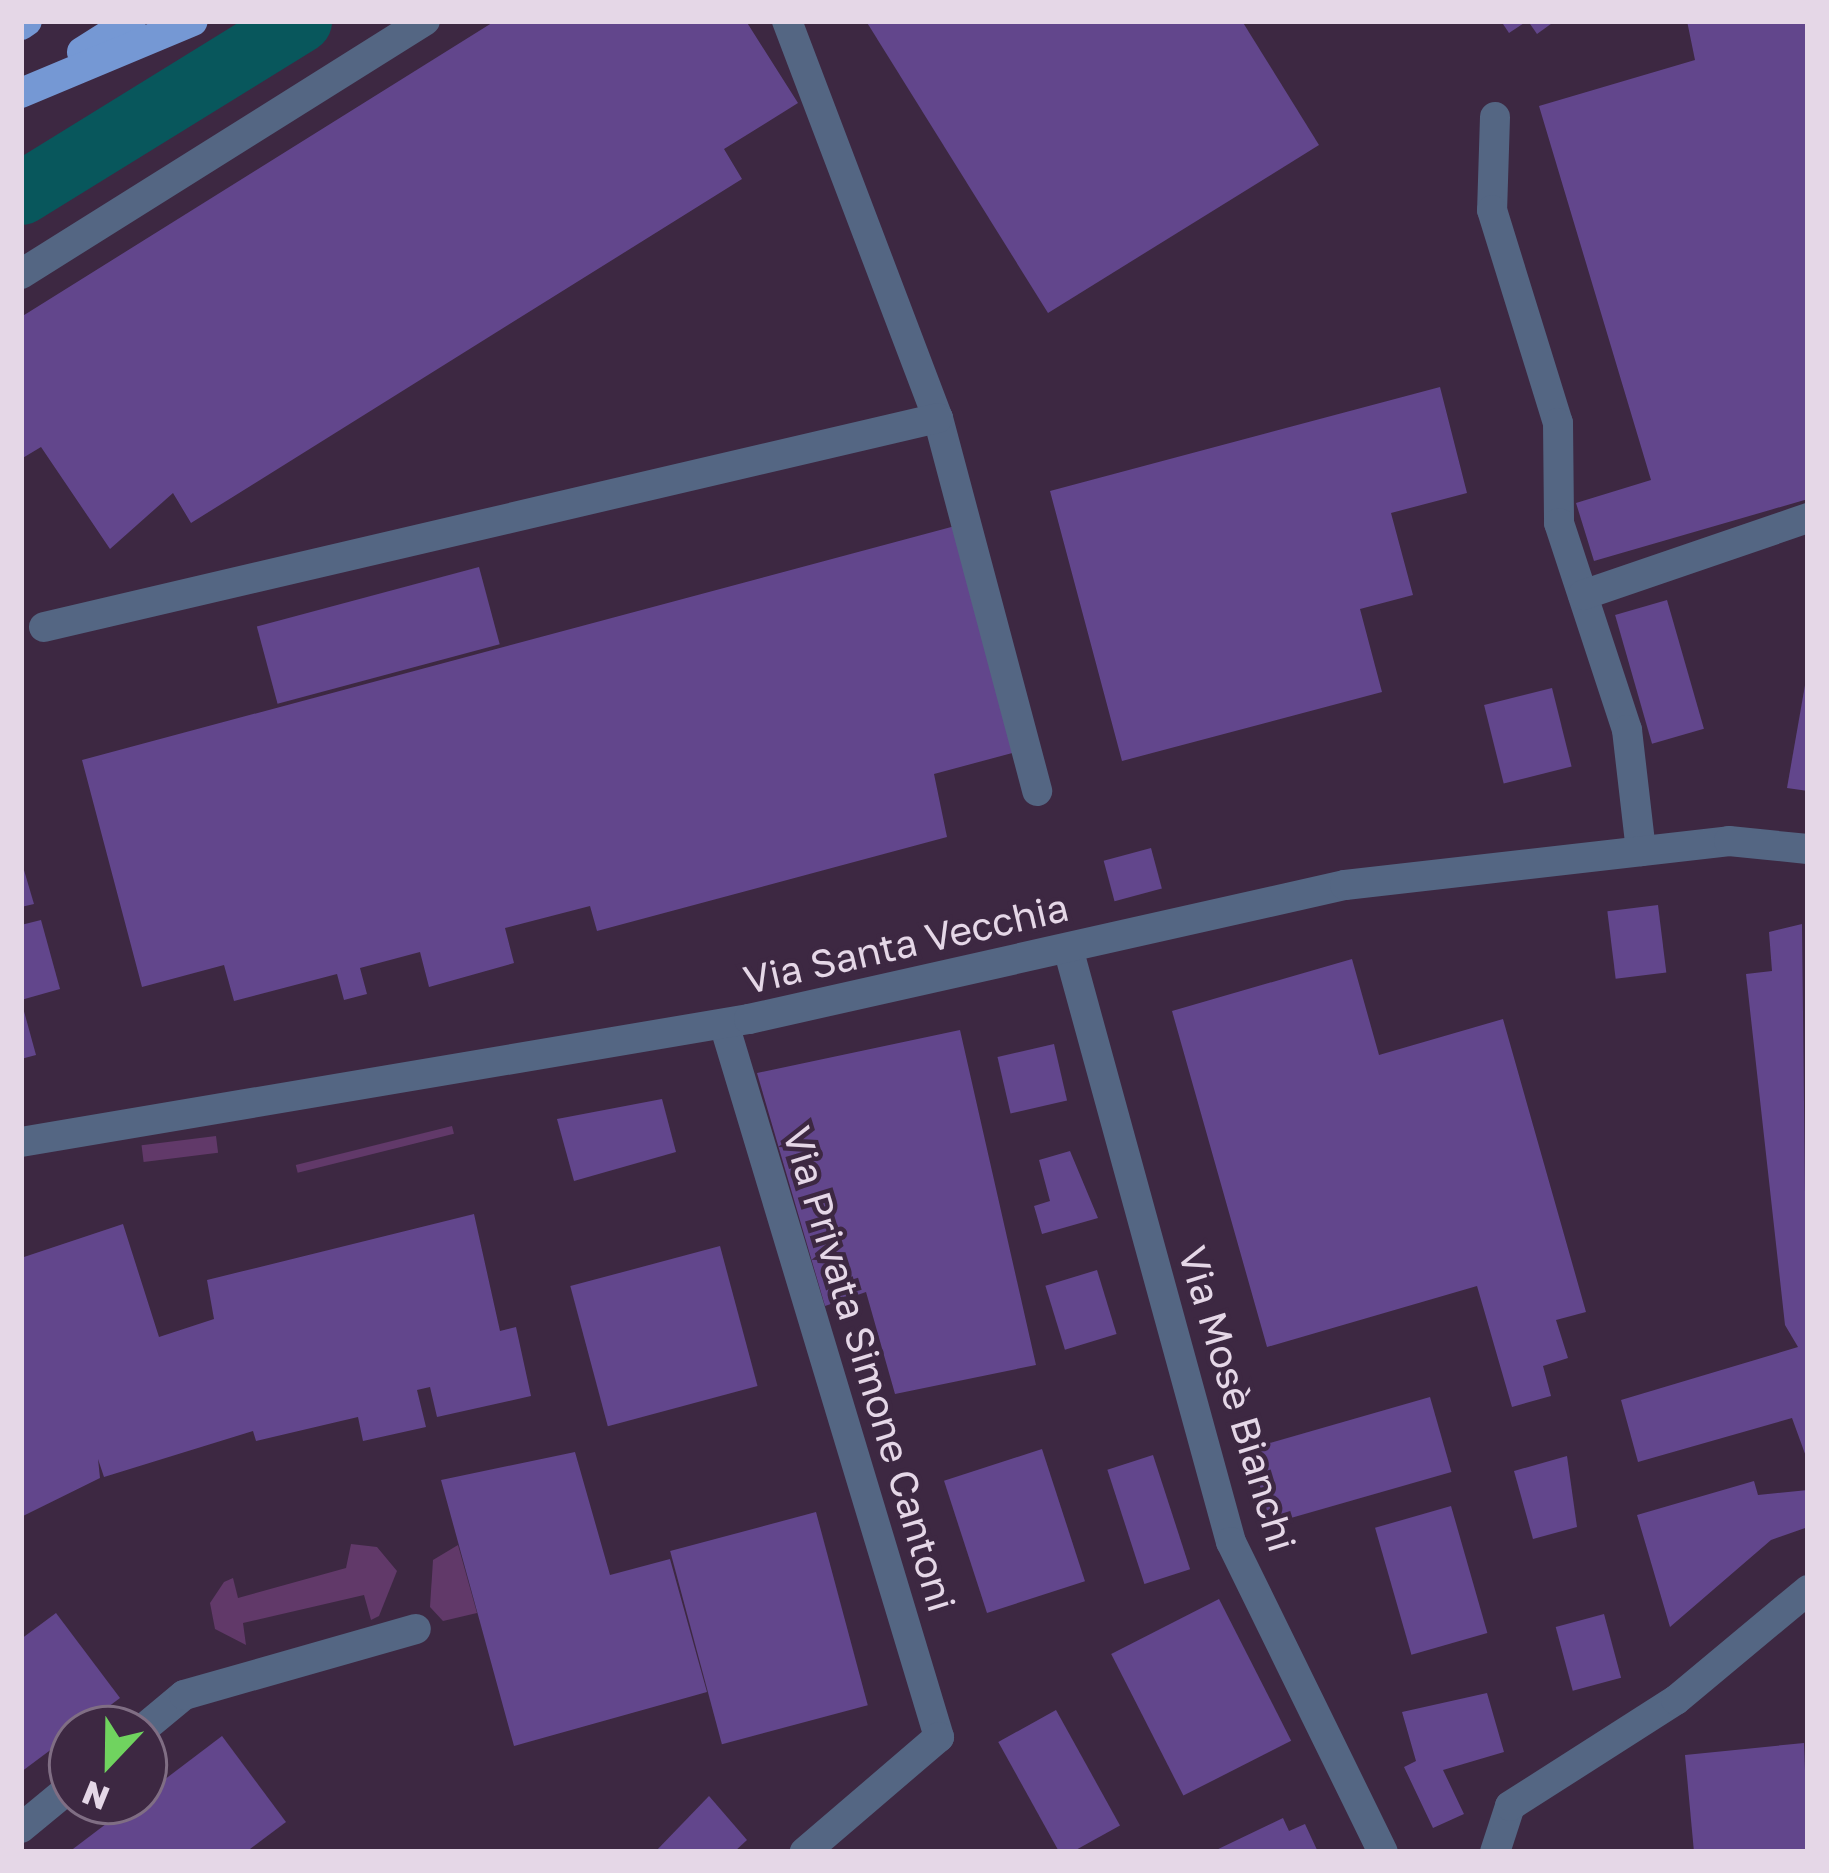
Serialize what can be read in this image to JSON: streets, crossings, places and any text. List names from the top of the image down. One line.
{"streets":{"street":["Via Santa Vecchia","Via Privata Simone Cantoni","Via Mosè Bianchi"]},"crossings":[["Via Santa Vecchia","Via Privata Simone Cantoni"],["Via Santa Vecchia","Via Mosè Bianchi"]],"north":"bottom"}
